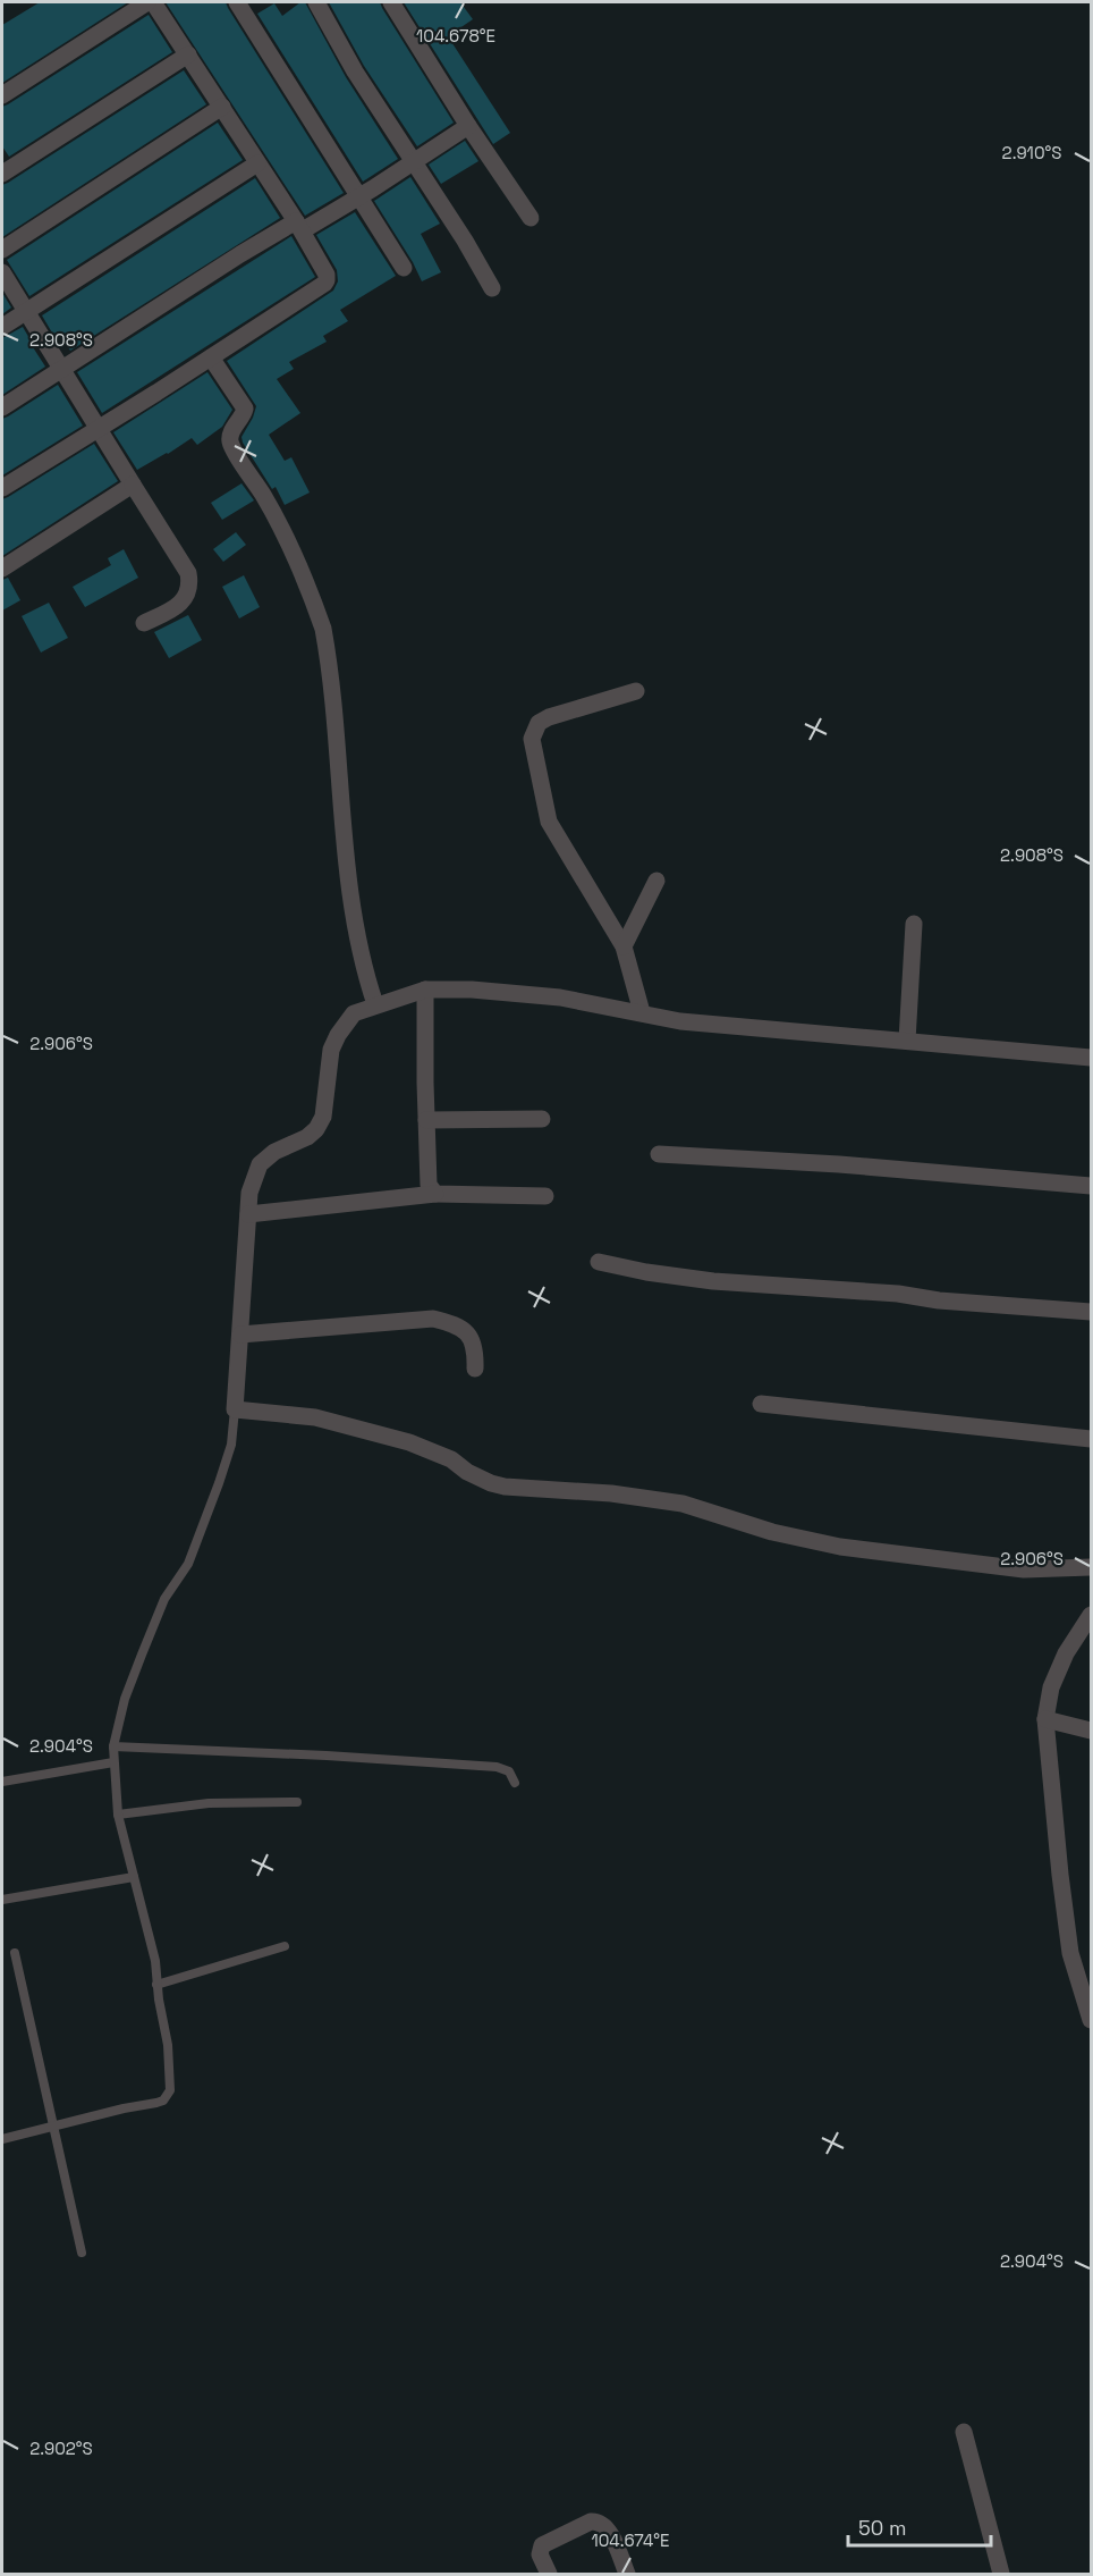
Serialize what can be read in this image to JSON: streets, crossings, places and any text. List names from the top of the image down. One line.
{"scale_bar":"50 m","coordinates":["104.678°E","2.910°S","2.908°S","2.906°S","2.904°S","2.902°S","104.674°E"]}
